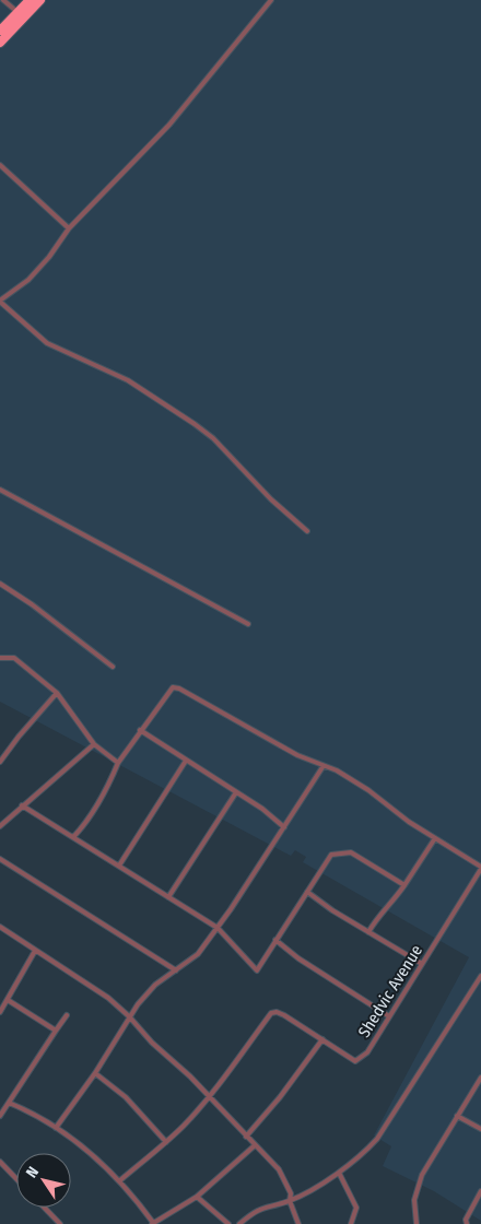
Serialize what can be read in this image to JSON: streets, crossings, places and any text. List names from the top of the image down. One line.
{"streets":{"street":["Shedvic Avenue"]},"north":"top left"}
